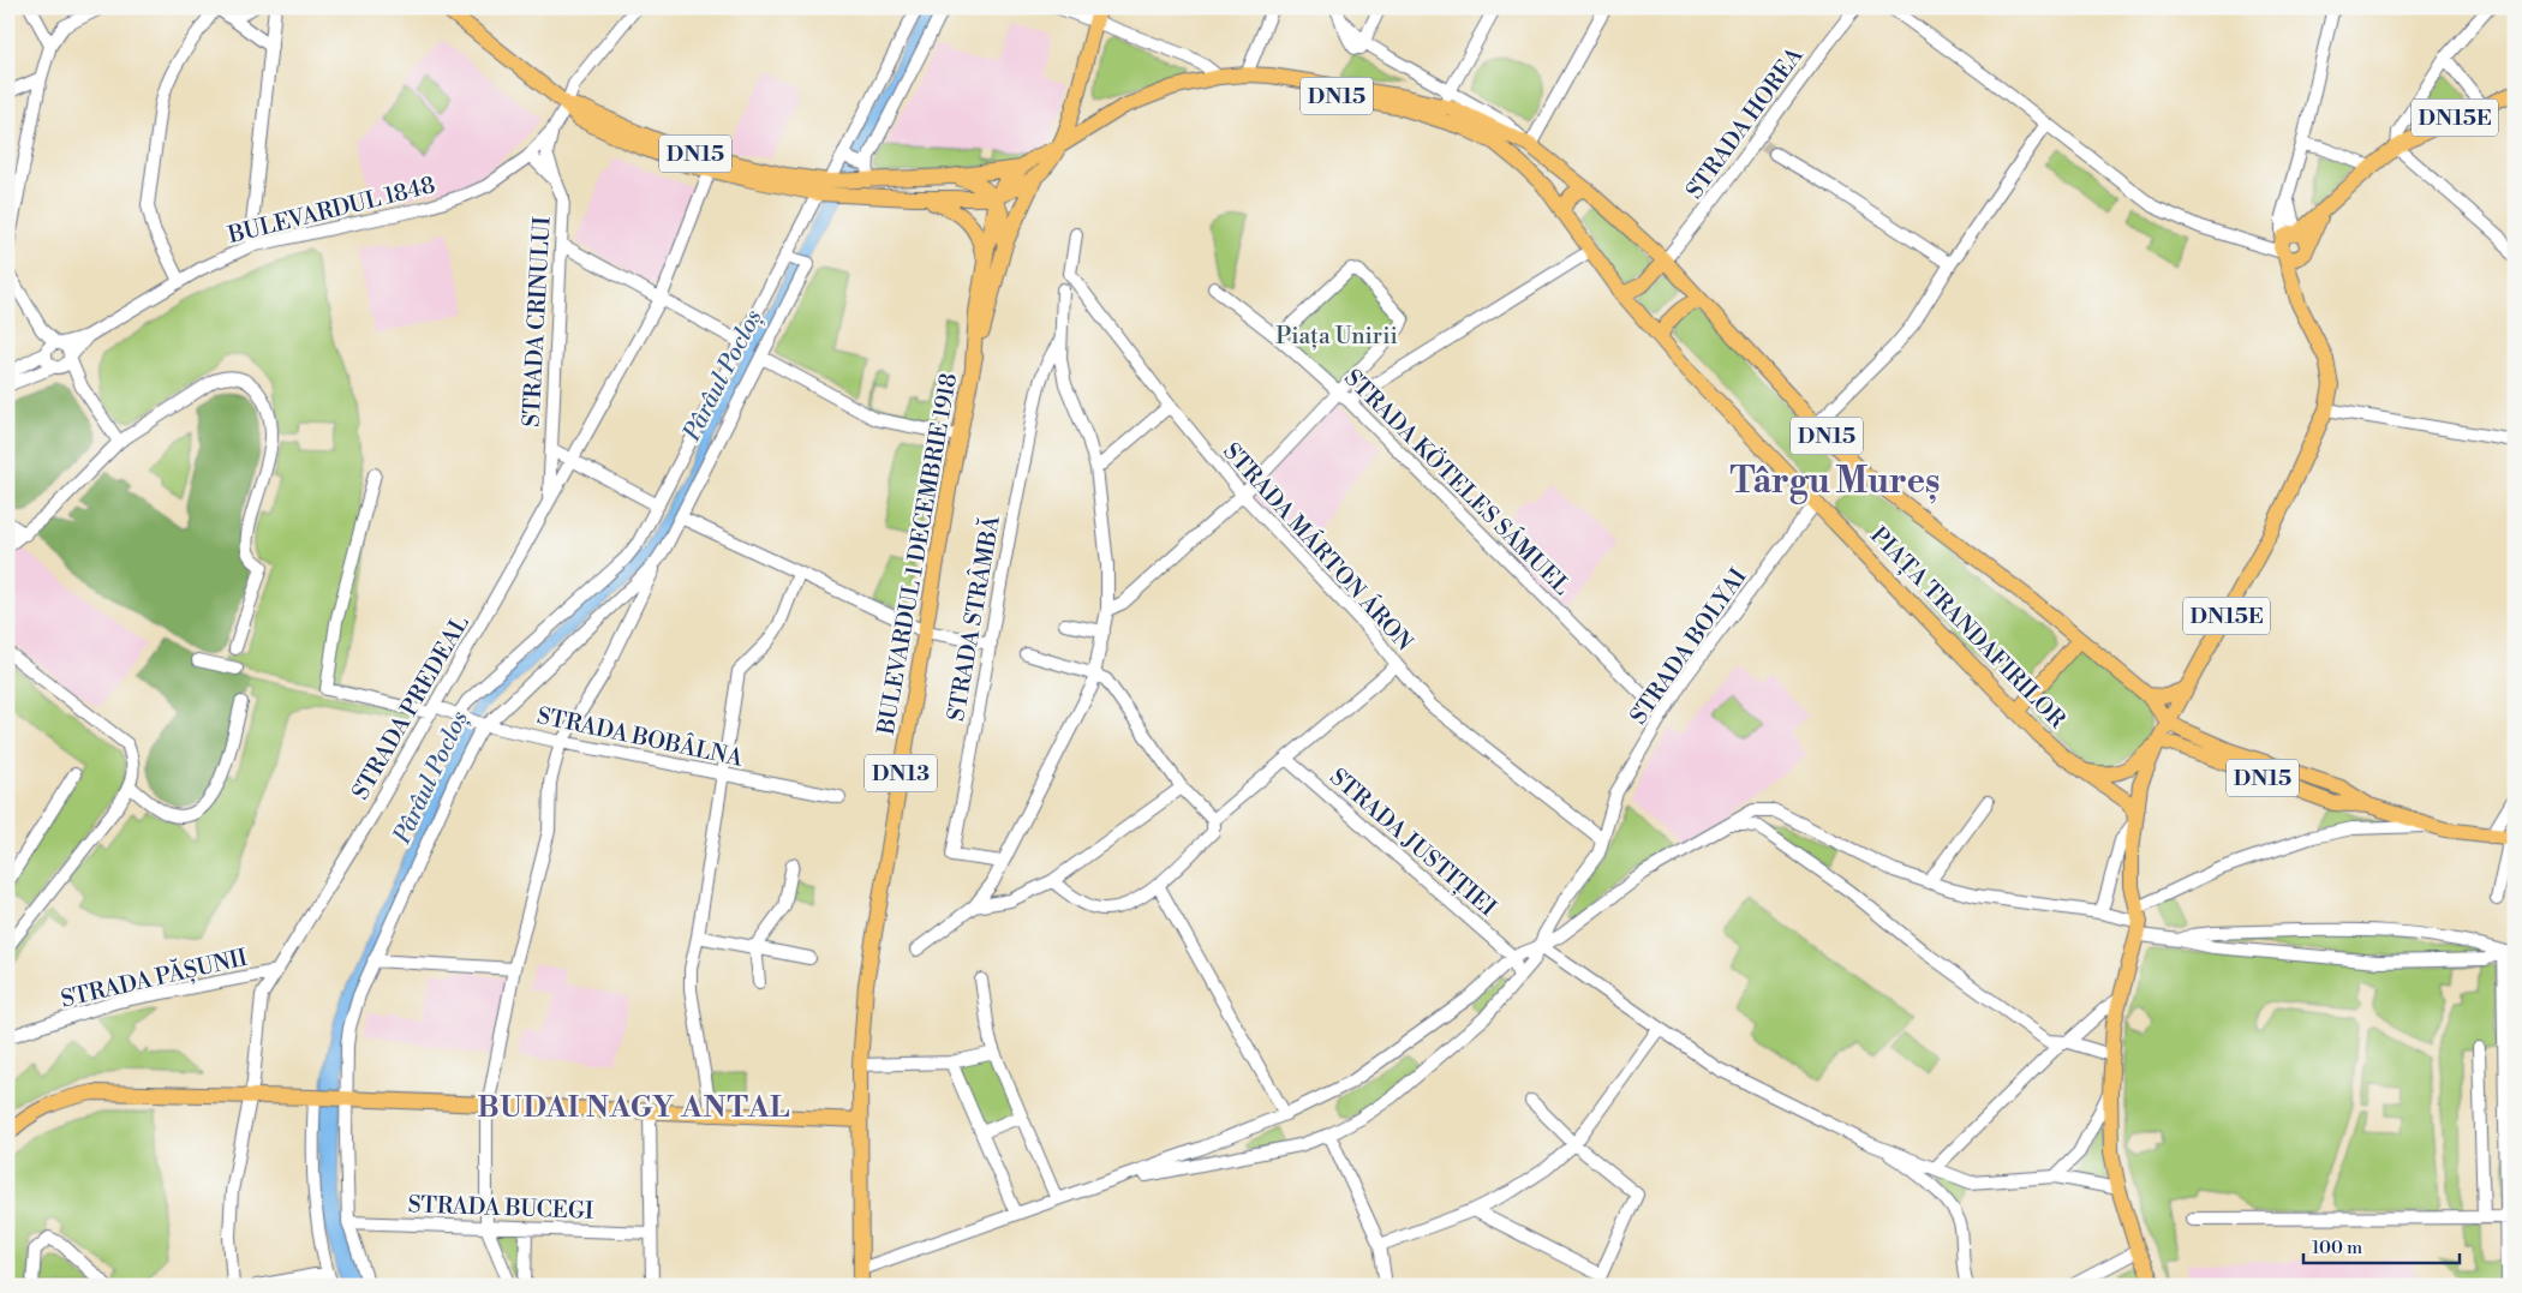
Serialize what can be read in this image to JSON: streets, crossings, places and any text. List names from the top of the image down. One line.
{"streets":{"main road":["DN15","DN15E","BULEVARDUL 1 DECEMBRIE 1918","PIAȚA TRANDAFIRILOR","DN13"],"street":["STRADA HOREA","BULEVARDUL 1848","STRADA CRINULUI","STRADA KÖTELES SÁMUEL","STRADA MÁRTON ÁRON","STRADA STRÂMBĂ","STRADA BOLYAI","STRADA PREDEAL","STRADA BOBÂLNA","STRADA JUSTIȚIEI","STRADA PĂȘUNII","STRADA BUCEGI"]},"crossings":[["DN15","DN15E"],["DN15","BULEVARDUL 1848"],["DN15","BULEVARDUL 1 DECEMBRIE 1918"],["DN15","PIAȚA TRANDAFIRILOR"],["DN15","STRADA PREDEAL"],["DN15E","PIAȚA TRANDAFIRILOR"],["STRADA HOREA","PIAȚA TRANDAFIRILOR"],["BULEVARDUL 1848","STRADA CRINULUI"],["STRADA CRINULUI","STRADA PREDEAL"],["STRADA KÖTELES SÁMUEL","STRADA BOLYAI"],["STRADA MÁRTON ÁRON","STRADA BOLYAI"],["PIAȚA TRANDAFIRILOR","STRADA BOLYAI"],["STRADA BOLYAI","STRADA JUSTIȚIEI"],["STRADA PREDEAL","STRADA BOBÂLNA"],["STRADA PREDEAL","STRADA PĂȘUNII"]],"districts":["Târgu Mureș","BUDAI NAGY ANTAL"],"water":["Pârâul Pocloș"],"parks":["Piața Unirii"],"scale_bar":"100 m"}
